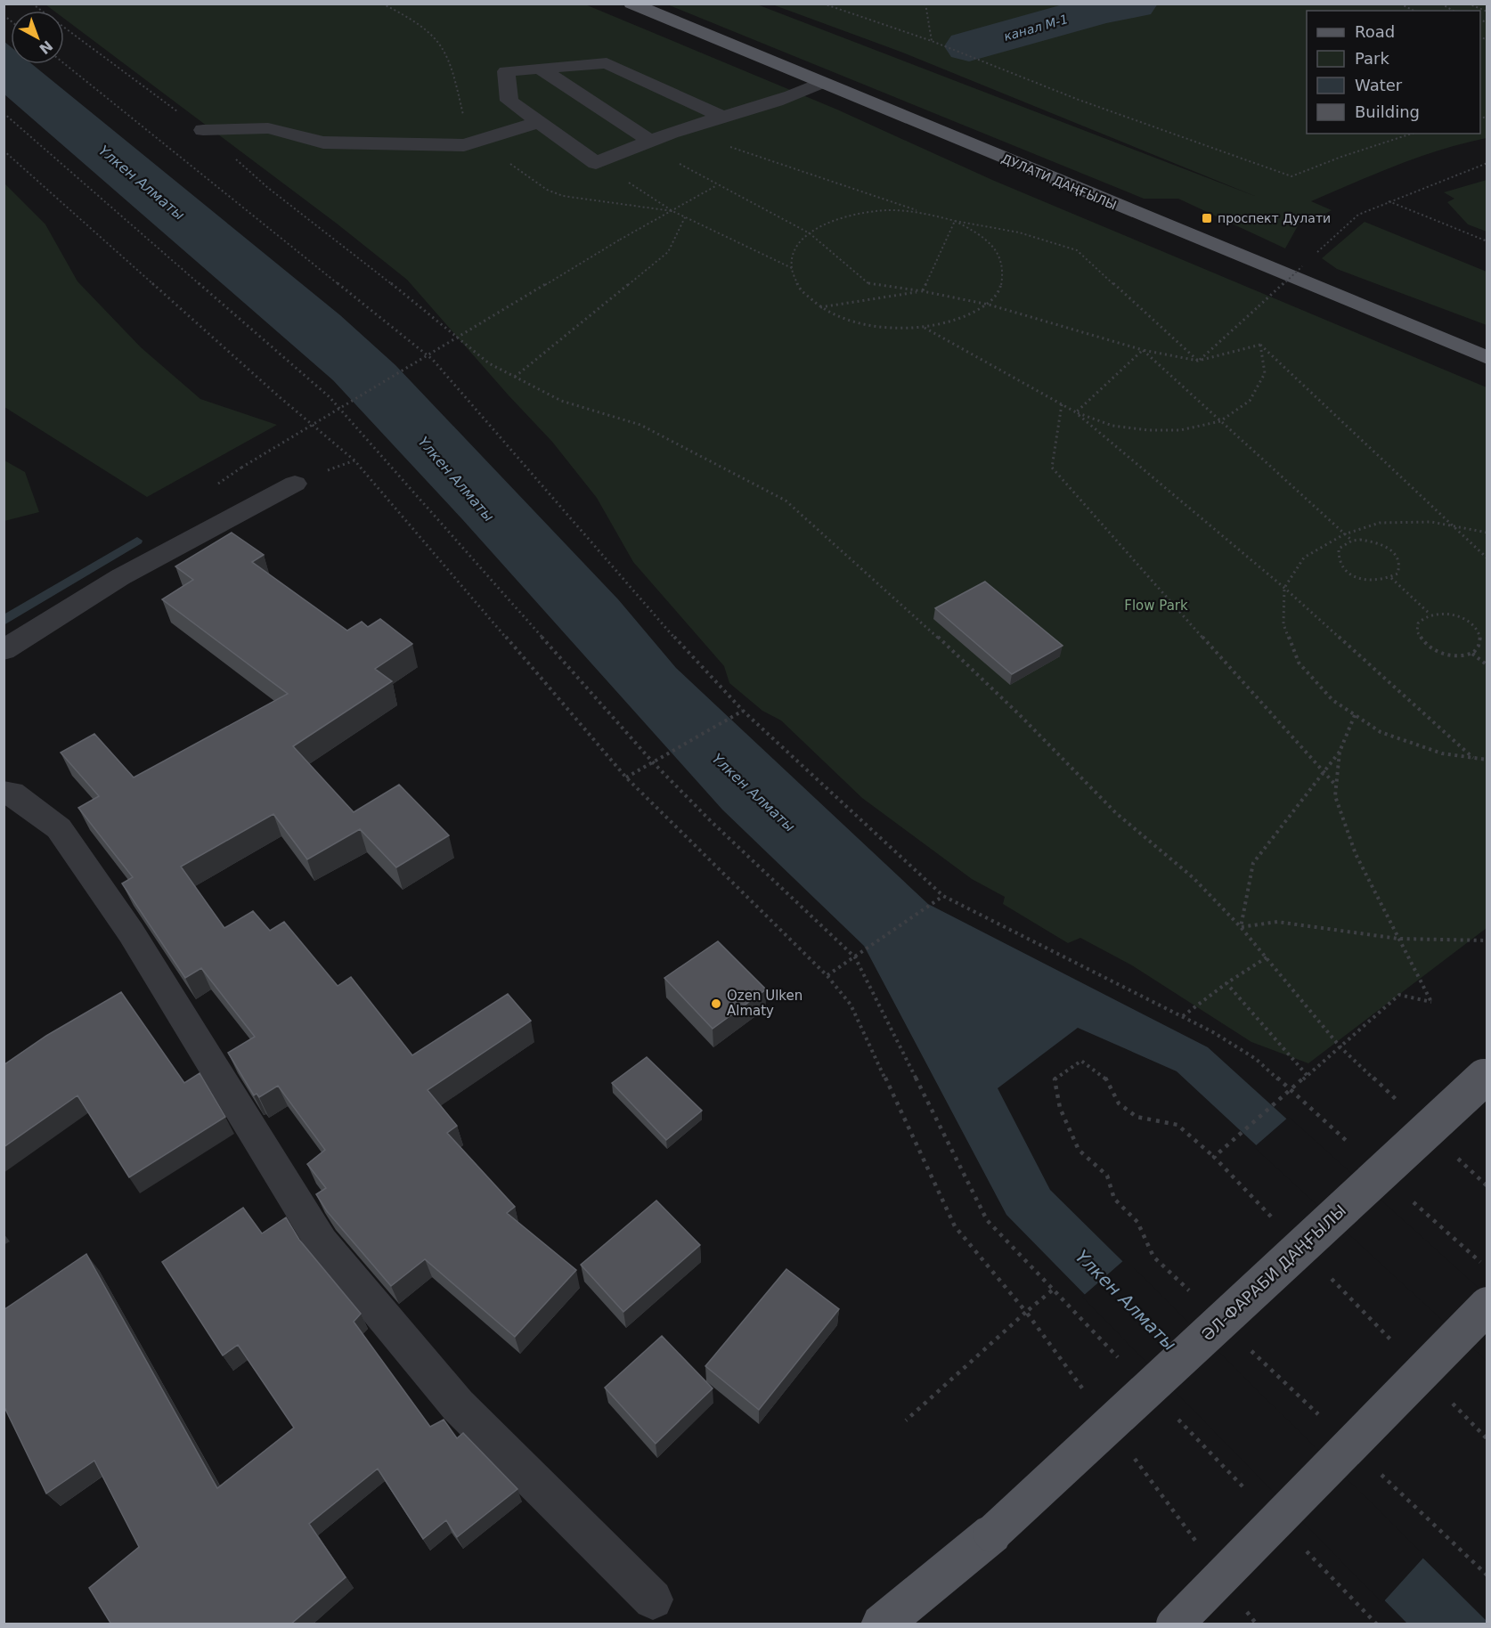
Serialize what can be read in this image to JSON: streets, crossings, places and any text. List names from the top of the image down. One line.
{"streets":{"main road":["ДУЛАТИ ДАҢҒЫЛЫ","ӘЛ-ФАРАБИ ДАҢҒЫЛЫ"]},"water":["канал М-1","Үлкен Алматы"],"parks":["Flow Park"],"places":{"transit":["проспект Дулати"],"other":["Ozen Ulken Almaty"]},"legend":["Road","Park","Water","Building"],"north":"bottom right"}
